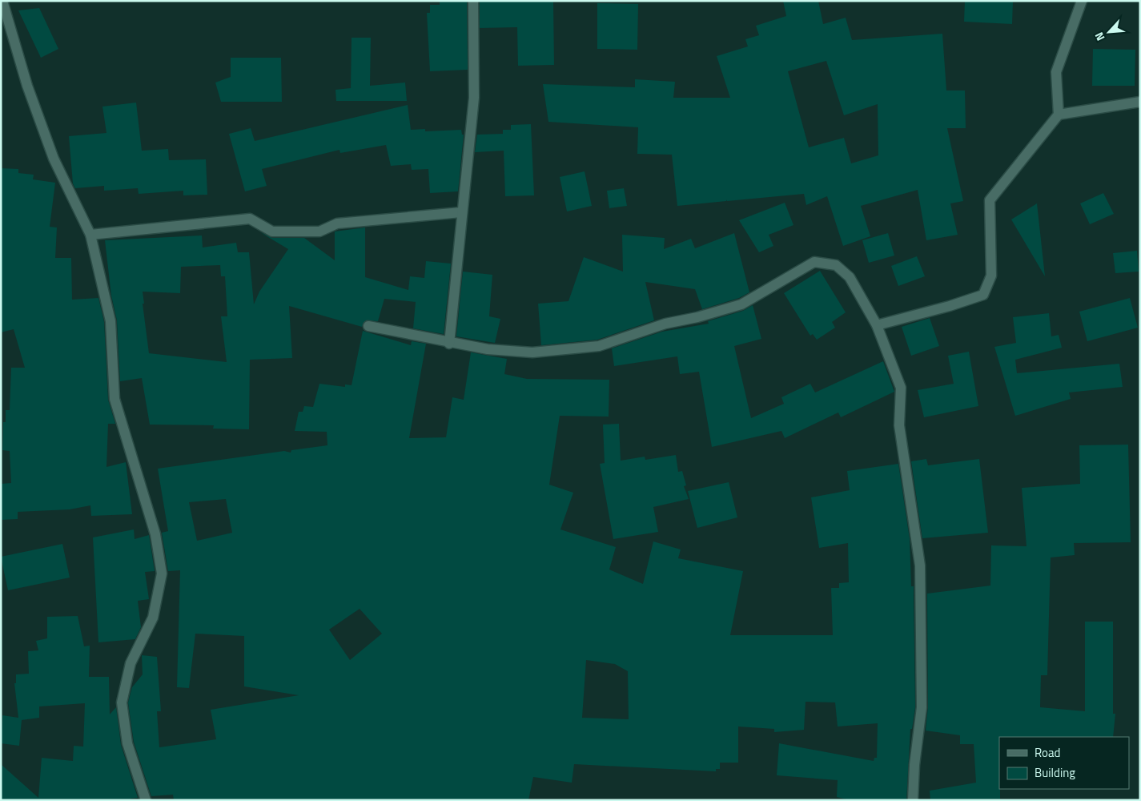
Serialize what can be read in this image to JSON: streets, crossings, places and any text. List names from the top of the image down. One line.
{"legend":["Road","Building"],"north":"bottom left"}
